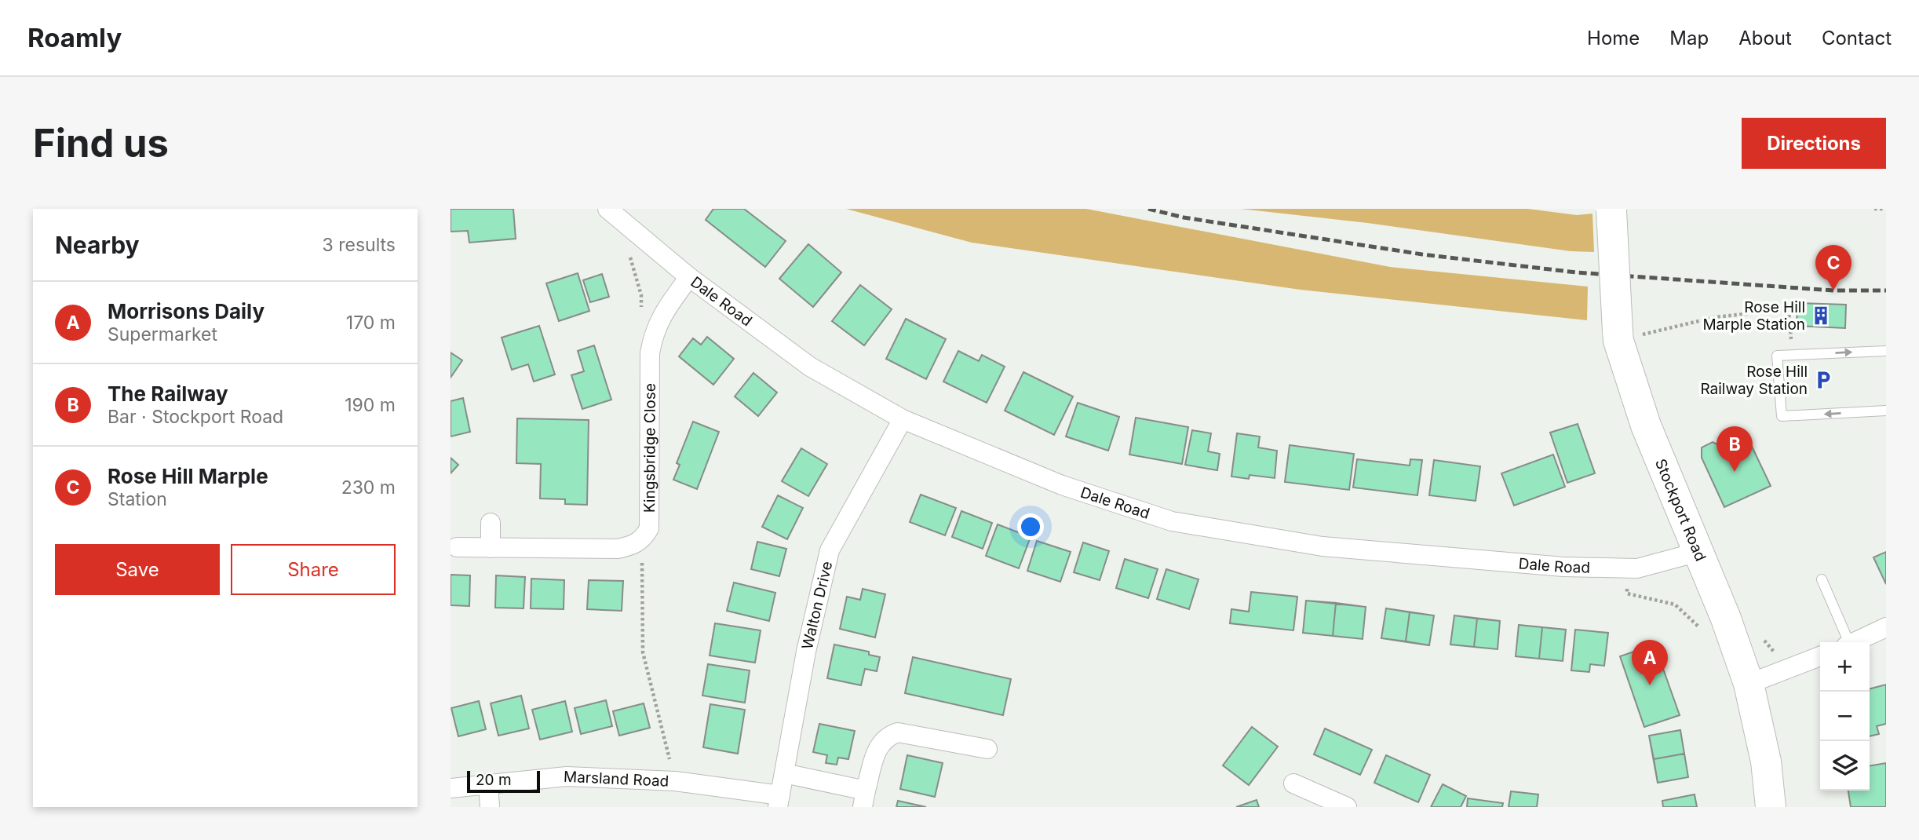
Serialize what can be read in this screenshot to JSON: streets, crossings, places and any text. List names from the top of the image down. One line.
{"streets":{"main road":["Stockport Road"],"street":["Dale Road","Kingsbridge Close","Walton Drive","Marsland Road"]},"crossings":[["Dale Road","Kingsbridge Close"],["Dale Road","Stockport Road"],["Dale Road","Walton Drive"],["Walton Drive","Marsland Road"]],"places":{"building":["Rose Hill Marple Station"],"parking":["Rose Hill Railway Station"]},"scale_bar":"20 m","page":{"header":"Roamly","nav":["Home","Map","About","Contact"],"buttons":["Directions",["Save","Share"]],"title":"Find us","heading":["Nearby","3 results"],"pins":["C","B","A"],"list":[{"mark":"A","name":"Morrisons Daily","note":"Supermarket","value":"170 m"},{"mark":"B","name":"The Railway","note":"Bar · Stockport Road","value":"190 m"},{"mark":"C","name":"Rose Hill Marple","note":"Station","value":"230 m"}],"map_buttons":["+","−"],"scale":"20 m"}}
